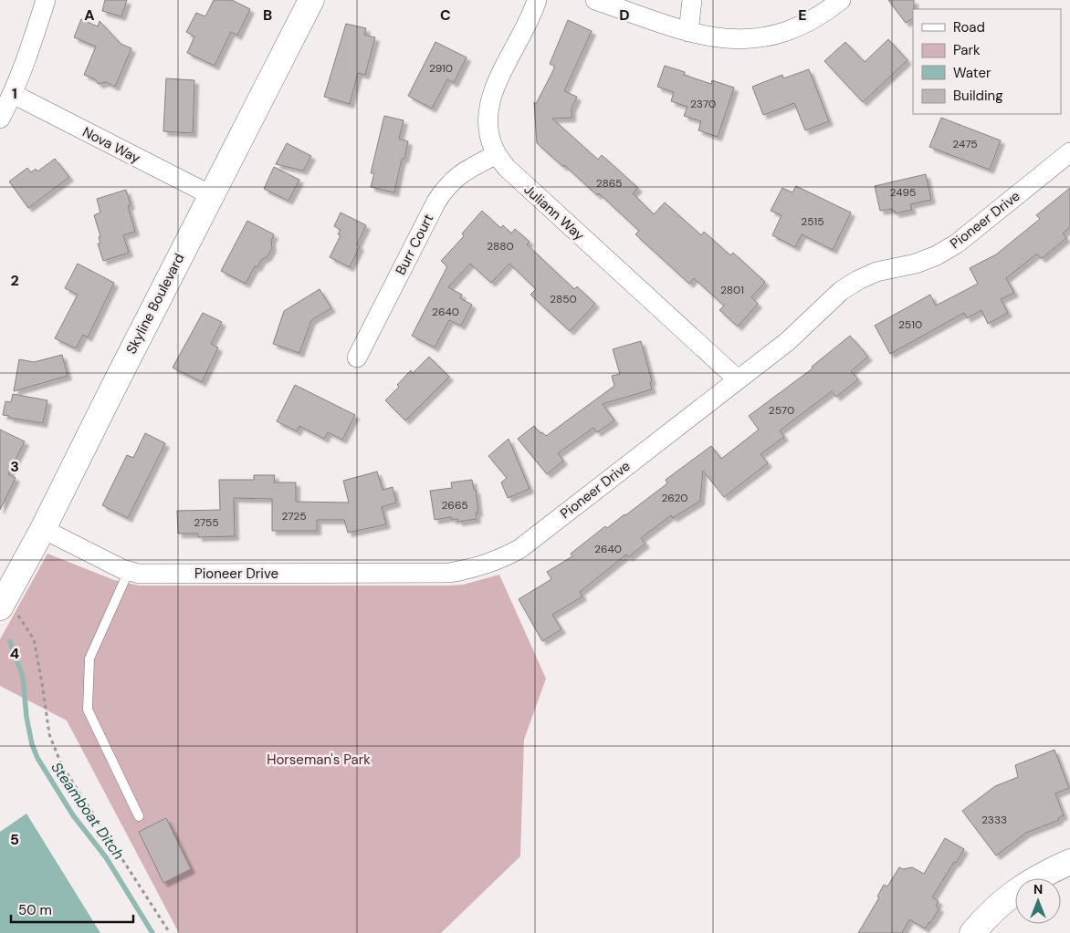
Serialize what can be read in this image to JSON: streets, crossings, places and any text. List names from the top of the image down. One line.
{"streets":{"street":["Nova Way","Juliann Way","Pioneer Drive","Burr Court","Skyline Boulevard"]},"crossings":[["Nova Way","Skyline Boulevard"],["Juliann Way","Pioneer Drive"],["Juliann Way","Burr Court"],["Pioneer Drive","Skyline Boulevard"]],"water":["Steamboat Ditch"],"parks":["Horseman's Park"],"house_numbers":["2910","2370","2475","2865","2495","2515","2880","2801","2850","2640","2510","2570","2620","2665","2725","2755","2640","2333"],"legend":["Road","Park","Water","Building"],"scale_bar":"50 m","north":"top","grid":{"columns":["A","B","C","D","E"],"rows":["1","2","3","4","5"]}}
